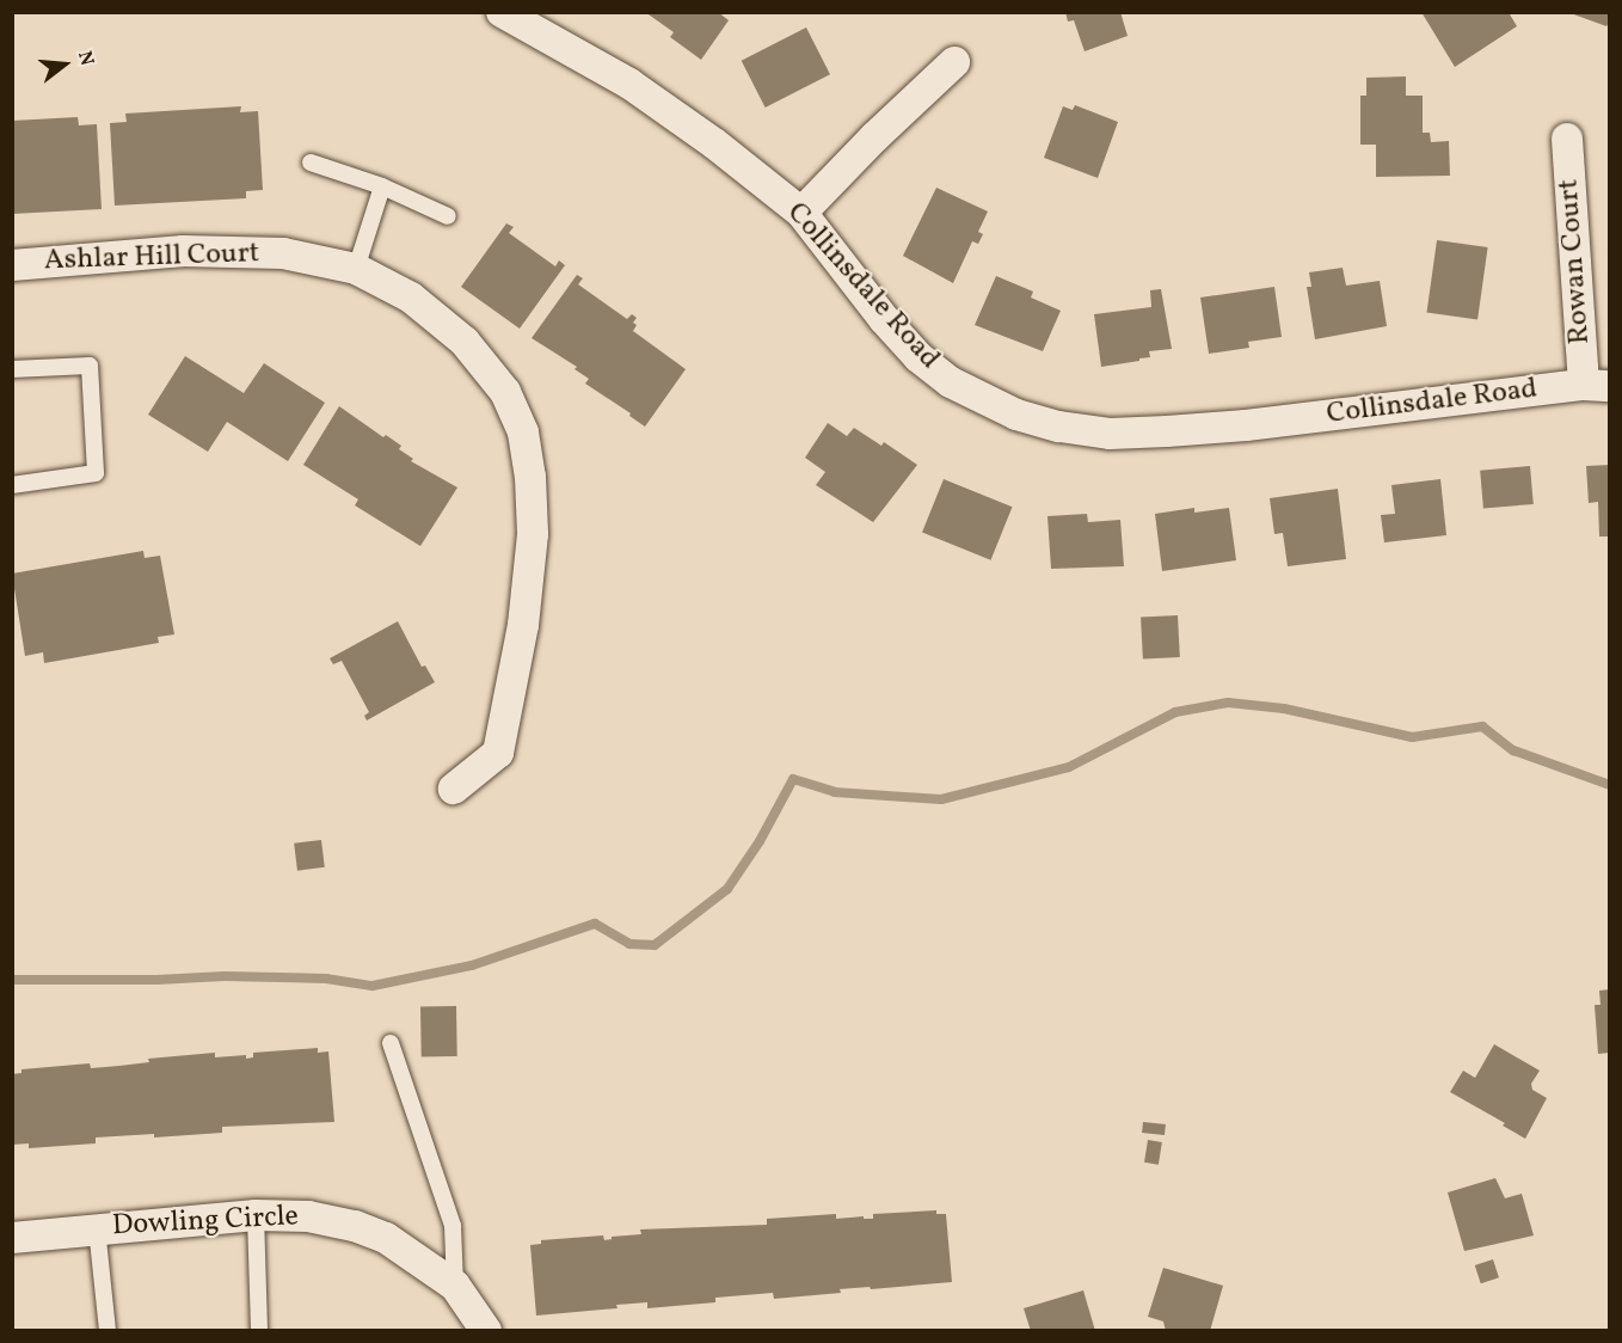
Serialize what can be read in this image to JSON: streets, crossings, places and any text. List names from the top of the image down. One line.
{"streets":{"street":["Ashlar Hill Court","Rowan Court","Collinsdale Road","Dowling Circle"]},"crossings":[["Rowan Court","Collinsdale Road"]],"north":"right"}
